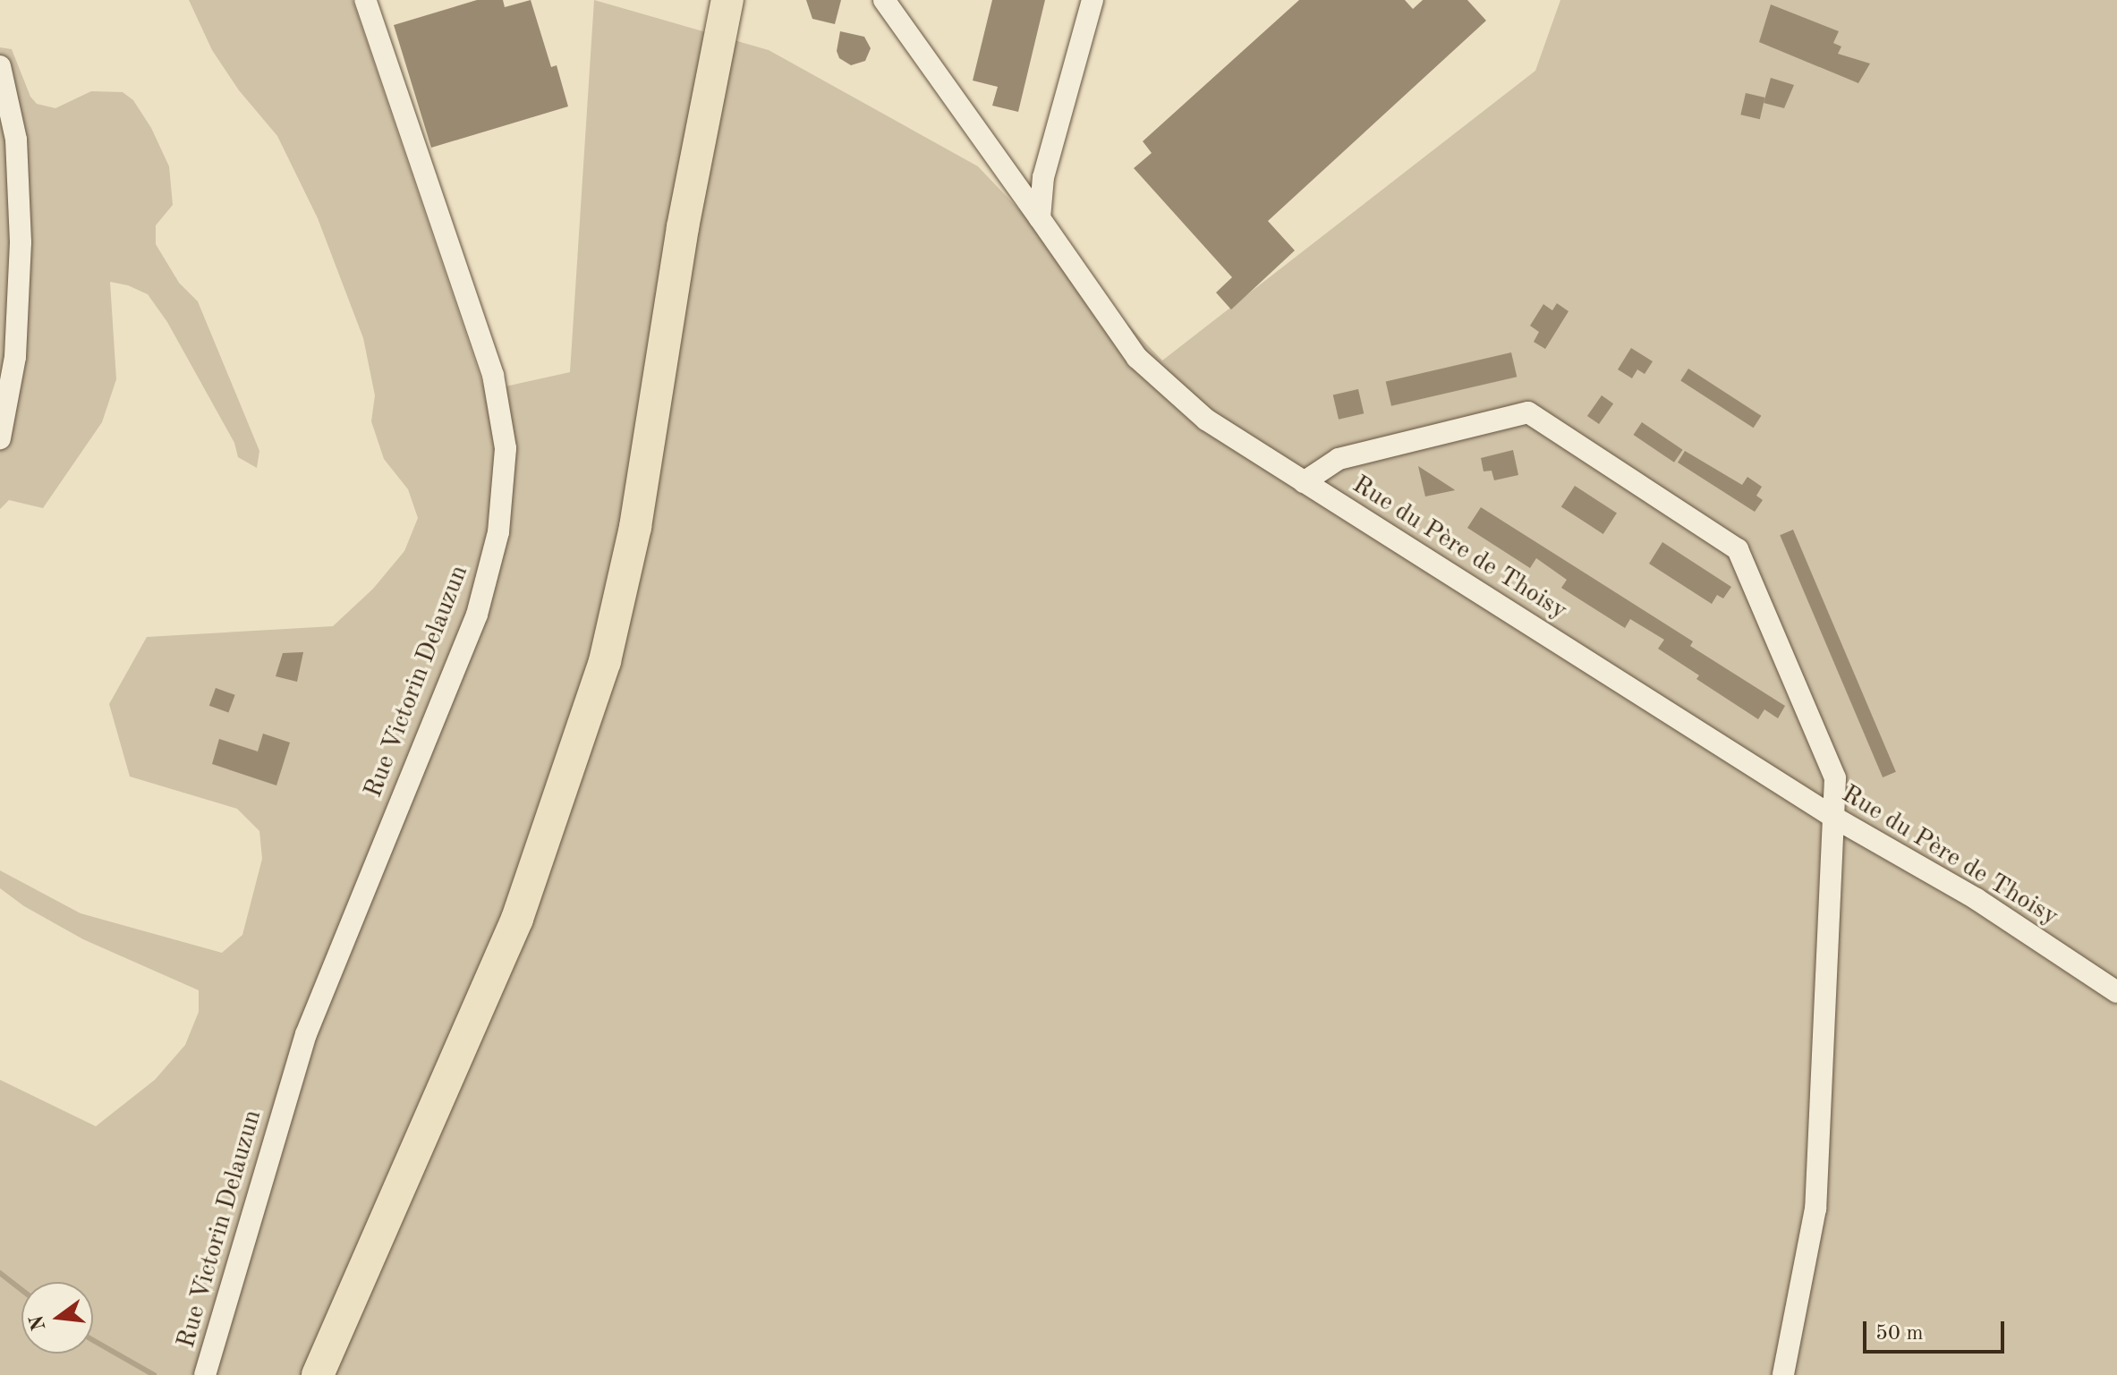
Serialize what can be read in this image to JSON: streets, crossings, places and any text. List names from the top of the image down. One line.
{"streets":{"street":["Rue du Père de Thoisy","Rue Victorin Delauzun"]},"scale_bar":"50 m","north":"left"}
